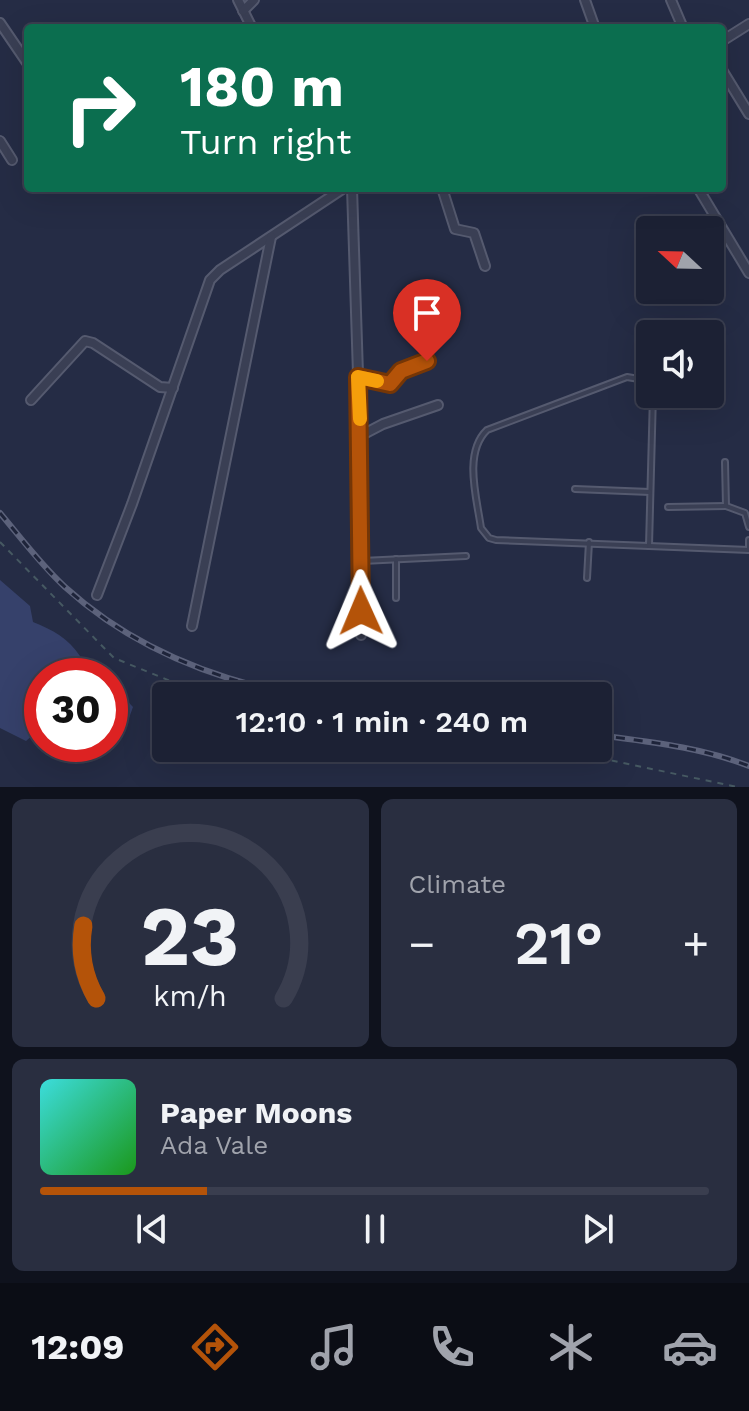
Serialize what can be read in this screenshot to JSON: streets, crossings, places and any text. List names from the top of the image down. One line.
{"north":"left","page":{"turn":["180 m","Turn right"],"limit":"30","trip":"12:10 · 1 min · 240 m","tile":"Climate","heat":["−","21°","+"],"song":["Paper Moons","Ada Vale"],"tabs":"12:09","gauge":["23","km/h"]}}
